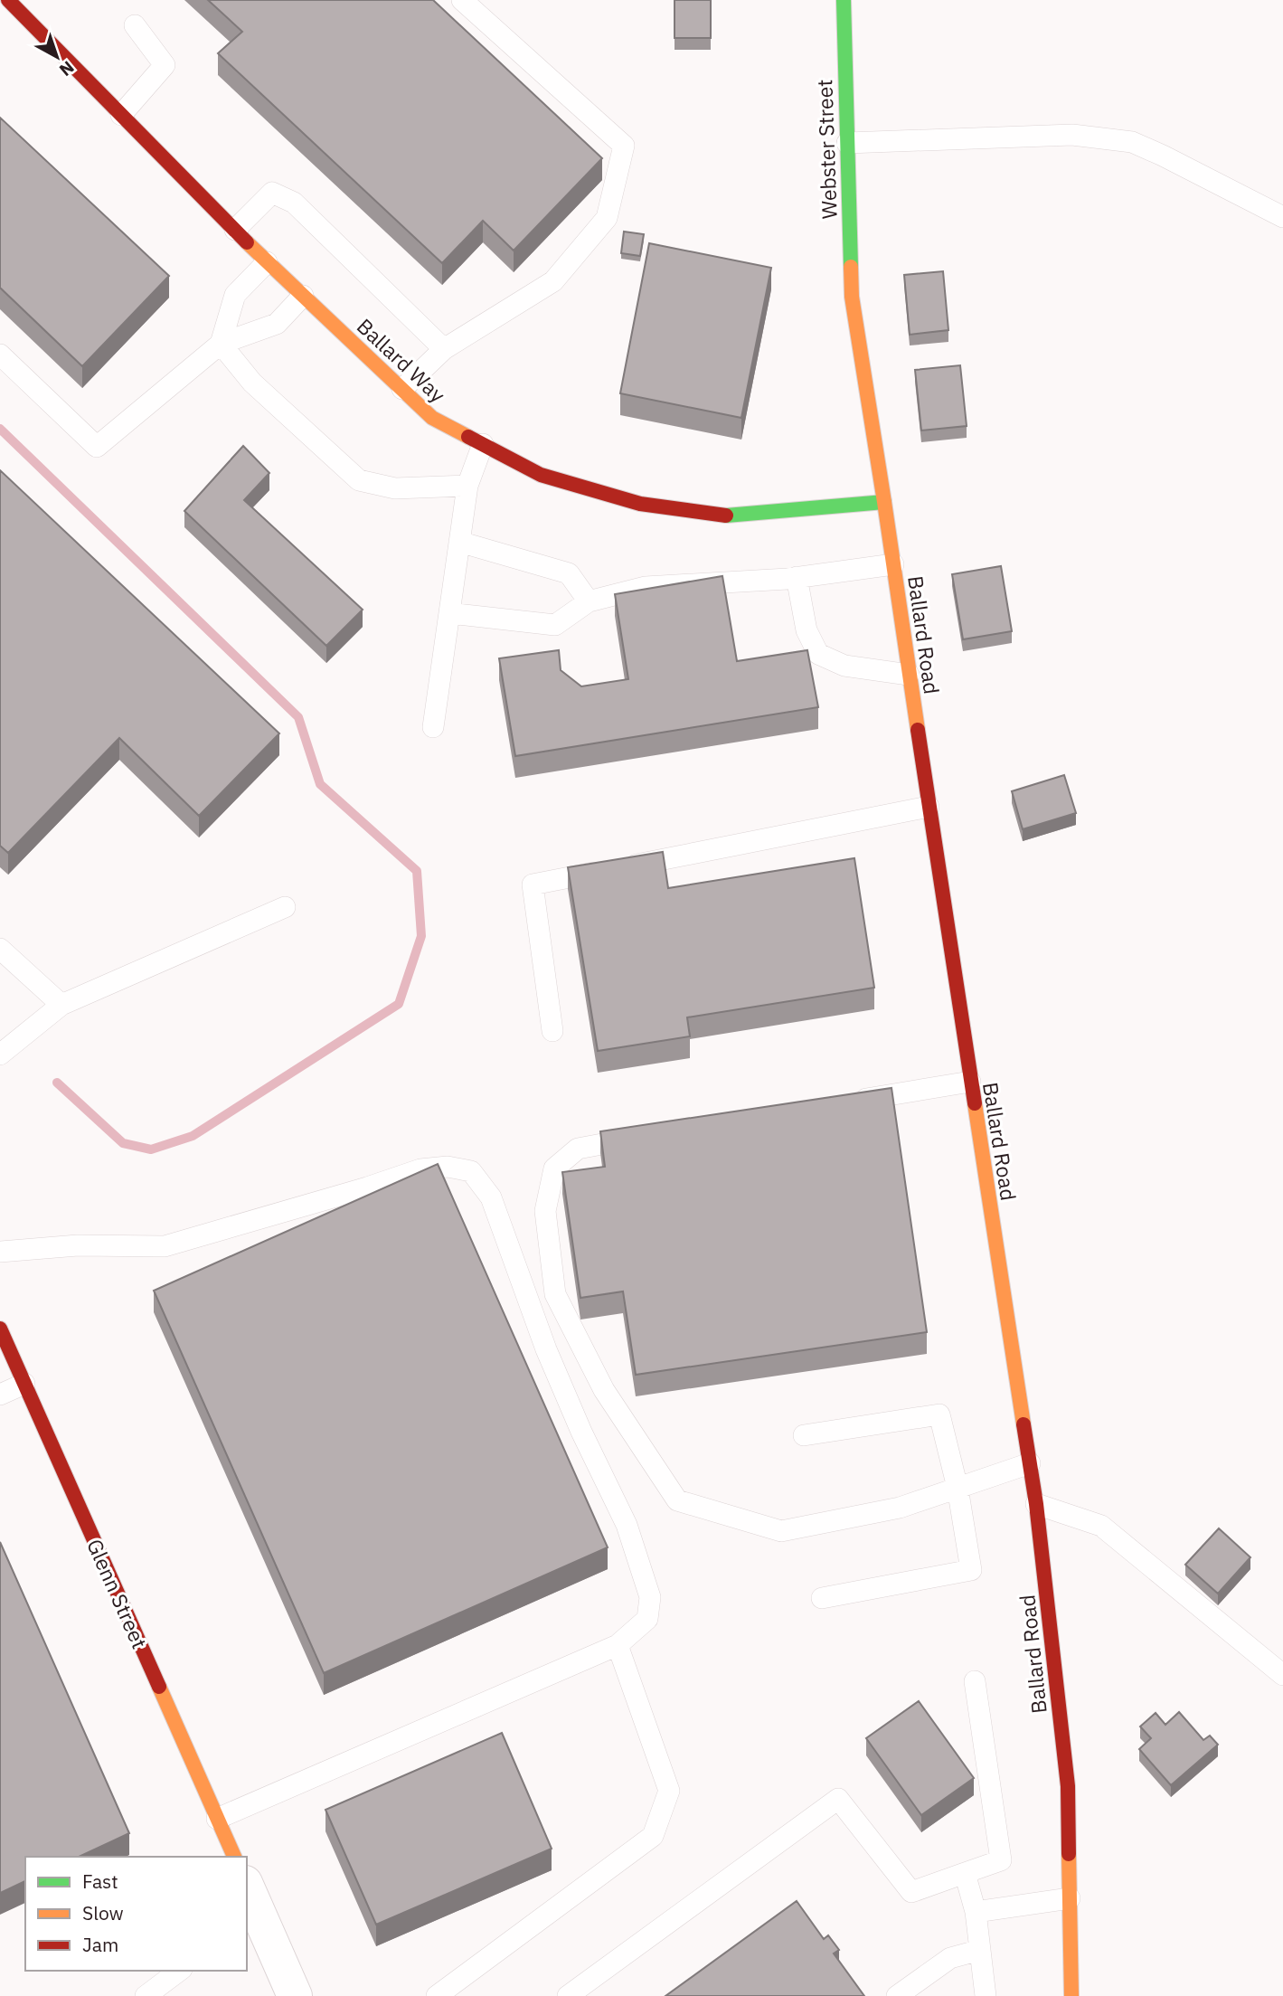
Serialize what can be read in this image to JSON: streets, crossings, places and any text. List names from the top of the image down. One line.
{"streets":{"street":["Webster Street","Ballard Way","Ballard Road","Glenn Street"]},"crossings":[["Webster Street","Ballard Road"],["Ballard Way","Ballard Road"]],"legend":["Fast","Slow","Jam"],"north":"bottom right"}
